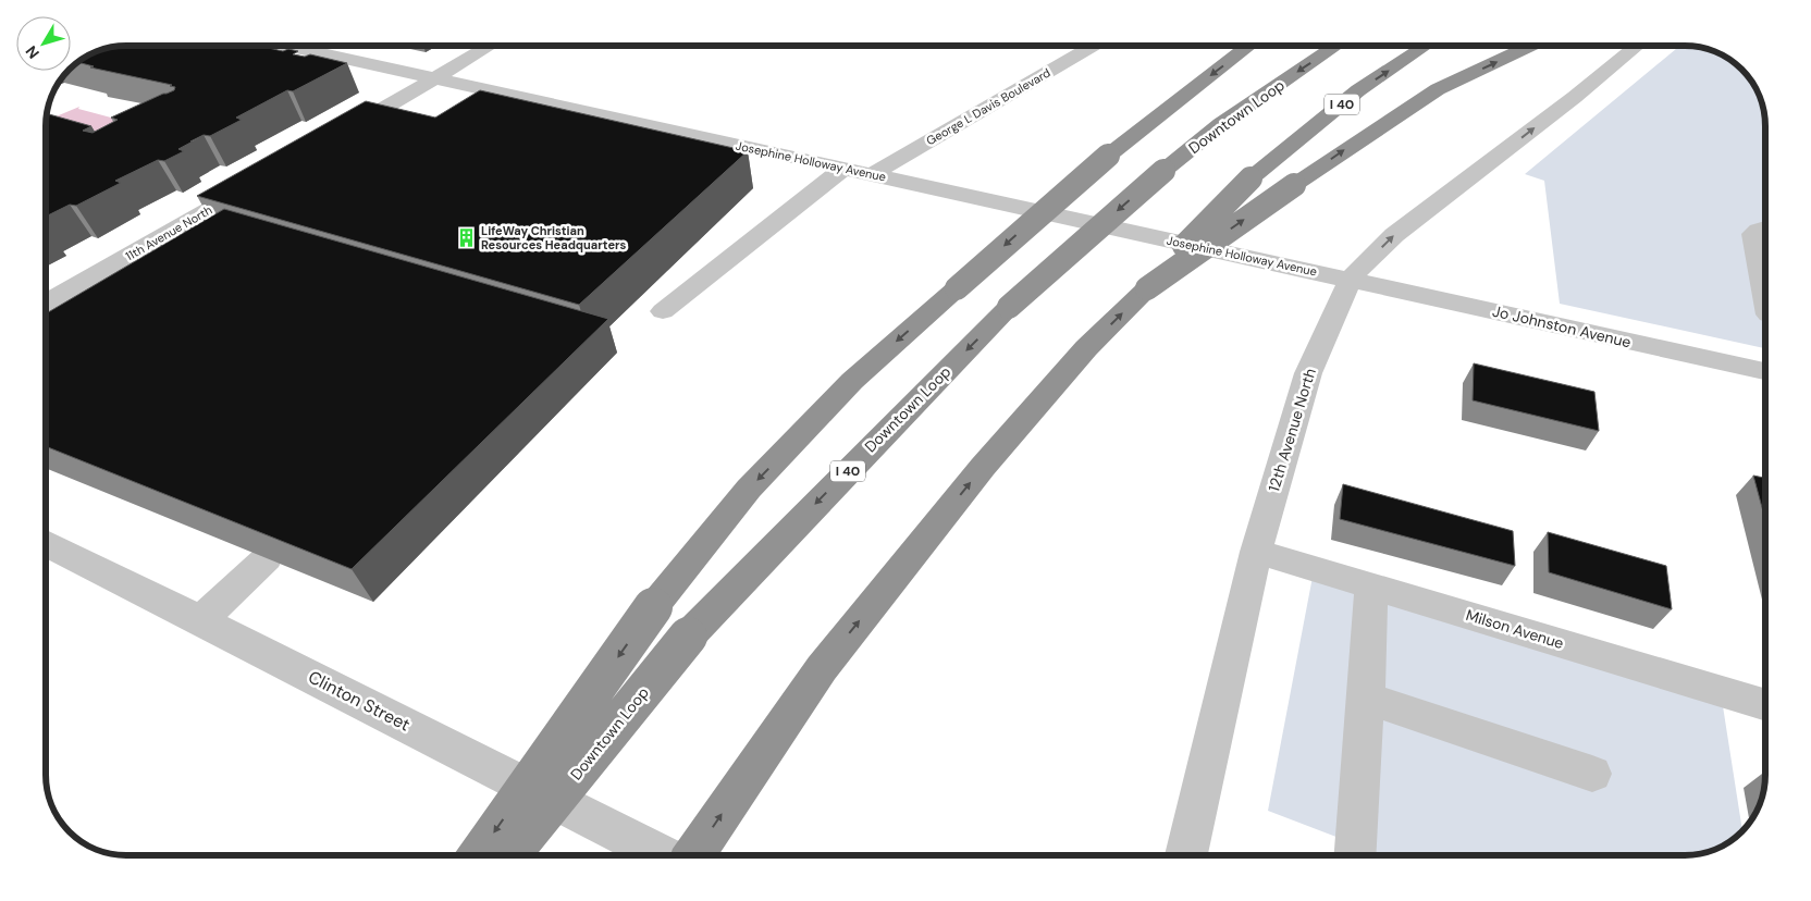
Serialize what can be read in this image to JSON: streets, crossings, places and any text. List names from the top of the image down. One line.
{"streets":{"highway":["I 40","Downtown Loop"],"street":["George L Davis Boulevard","Josephine Holloway Avenue","11th Avenue North","Jo Johnston Avenue","12th Avenue North","Milson Avenue","Clinton Street"]},"crossings":[["George L Davis Boulevard","Josephine Holloway Avenue"],["Josephine Holloway Avenue","Jo Johnston Avenue"],["Josephine Holloway Avenue","12th Avenue North"],["Jo Johnston Avenue","12th Avenue North"],["12th Avenue North","Milson Avenue"]],"one_way":["12th Avenue North"],"places":{"building":["LifeWay Christian Resources Headquarters"]},"north":"bottom left"}
